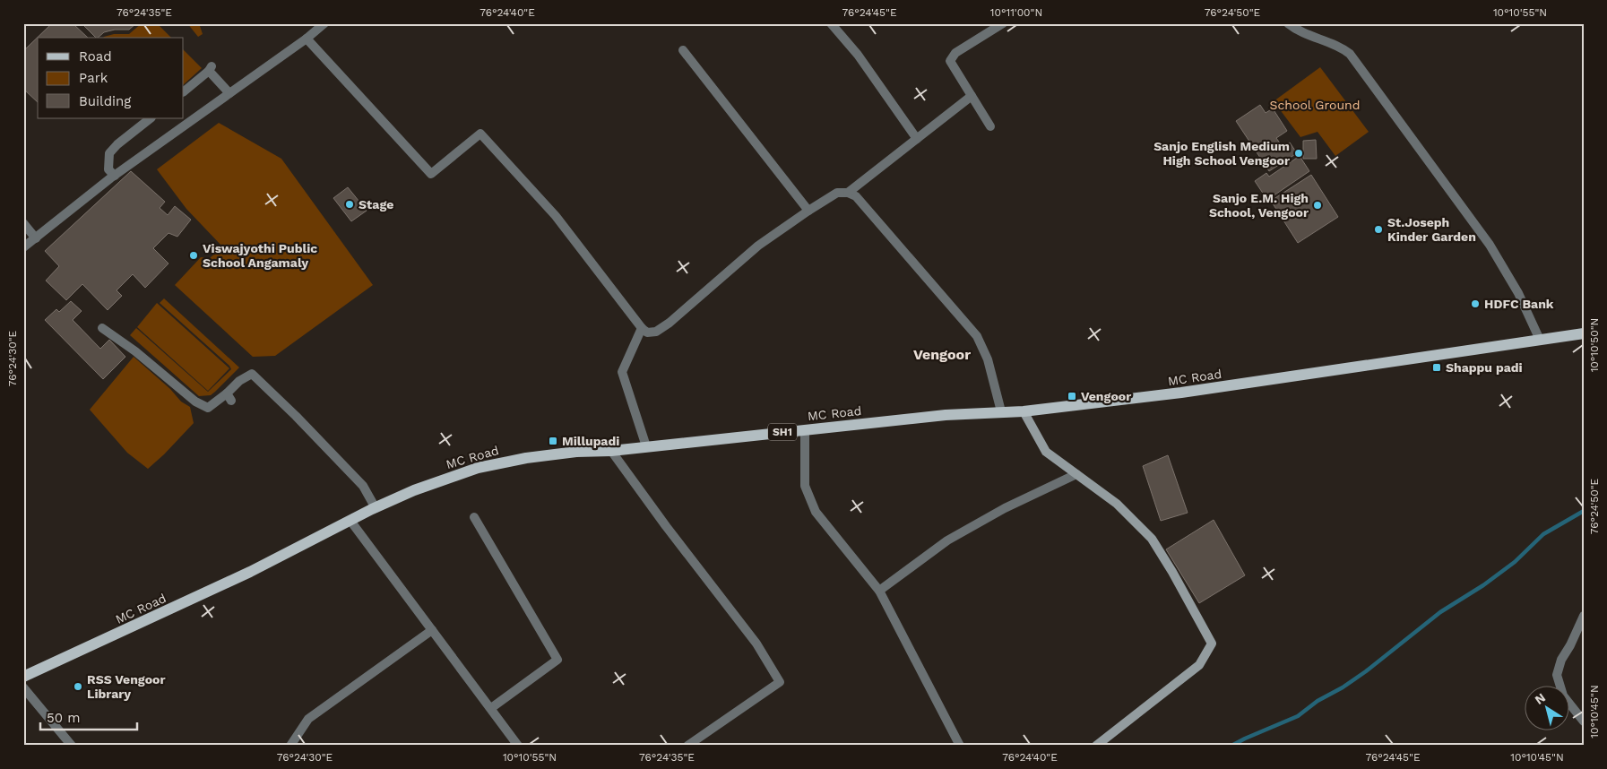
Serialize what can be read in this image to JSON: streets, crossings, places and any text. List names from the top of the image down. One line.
{"streets":{"main road":["MC Road","SH1"]},"districts":["Vengoor"],"parks":["School Ground"],"places":{"other":["Sanjo English Medium High School Vengoor","Stage","Sanjo E.M. High School, Vengoor","St.Joseph Kinder Garden","Viswajyothi Public School Angamaly","HDFC Bank","RSS Vengoor Library"],"transit":["Shappu padi","Vengoor","Millupadi"]},"legend":["Road","Park","Building"],"scale_bar":"50 m","north":"top left","coordinates":["76°24'35\"E","76°24'40\"E","76°24'45\"E","10°11'00\"N","76°24'50\"E","10°10'55\"N","10°10'50\"N","76°24'30\"E","10°10'45\"N"]}
